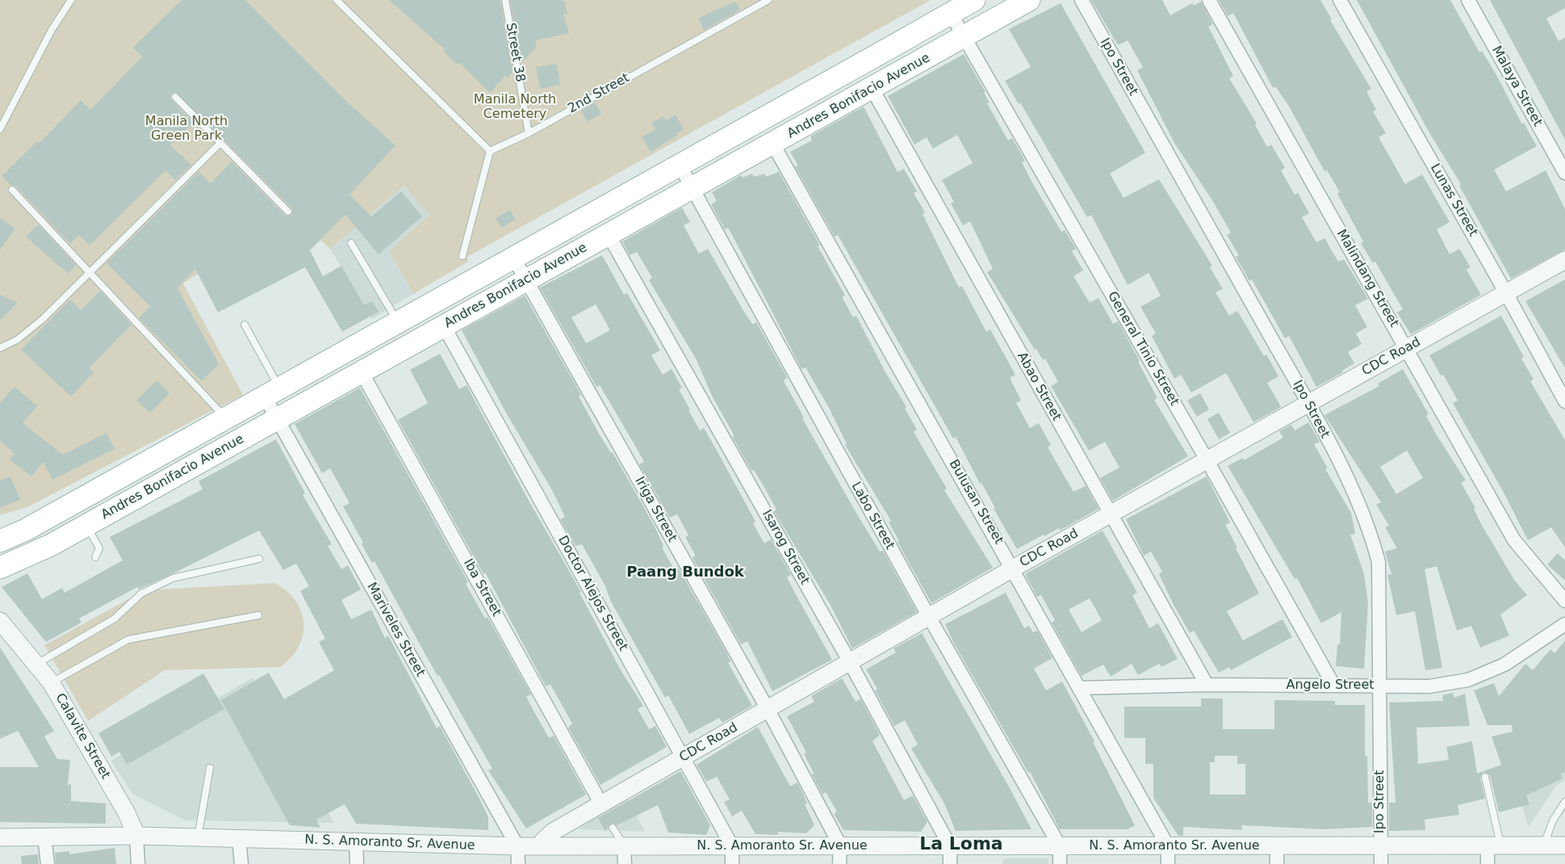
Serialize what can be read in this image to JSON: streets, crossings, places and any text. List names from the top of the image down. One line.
{"streets":{"main road":["Andres Bonifacio Avenue"],"street":["Ipo Street","Malaya Street","Lunas Street","Malindang Street","General Tinio Street","CDC Road","Abao Street","Bulusan Street","Iriga Street","Labo Street","Isarog Street","Iba Street","Doctor Alejos Street","Mariveles Street","Angelo Street","Calavite Street","N. S. Amoranto Sr. Avenue"],"lane":["Street 38","2nd Street"]},"crossings":[["Street 38","2nd Street"],["Ipo Street","CDC Road"],["Ipo Street","Angelo Street"],["Ipo Street","N. S. Amoranto Sr. Avenue"],["Andres Bonifacio Avenue","General Tinio Street"],["Andres Bonifacio Avenue","Abao Street"],["Andres Bonifacio Avenue","Bulusan Street"],["Andres Bonifacio Avenue","Iriga Street"],["Andres Bonifacio Avenue","Labo Street"],["Andres Bonifacio Avenue","Isarog Street"],["Andres Bonifacio Avenue","Iba Street"],["Andres Bonifacio Avenue","Doctor Alejos Street"],["Andres Bonifacio Avenue","Mariveles Street"],["Lunas Street","CDC Road"],["Malindang Street","CDC Road"],["General Tinio Street","CDC Road"],["General Tinio Street","Angelo Street"],["CDC Road","Abao Street"],["CDC Road","Bulusan Street"],["CDC Road","Iriga Street"],["CDC Road","Labo Street"],["CDC Road","Isarog Street"],["CDC Road","Iba Street"],["CDC Road","Doctor Alejos Street"],["CDC Road","N. S. Amoranto Sr. Avenue"],["Abao Street","Angelo Street"],["Bulusan Street","Angelo Street"],["Bulusan Street","N. S. Amoranto Sr. Avenue"],["Iriga Street","N. S. Amoranto Sr. Avenue"],["Labo Street","N. S. Amoranto Sr. Avenue"],["Isarog Street","N. S. Amoranto Sr. Avenue"],["Doctor Alejos Street","N. S. Amoranto Sr. Avenue"],["Mariveles Street","N. S. Amoranto Sr. Avenue"],["Calavite Street","N. S. Amoranto Sr. Avenue"]],"districts":["Paang Bundok","La Loma"],"parks":["Manila North Cemetery","Manila North Green Park"]}
